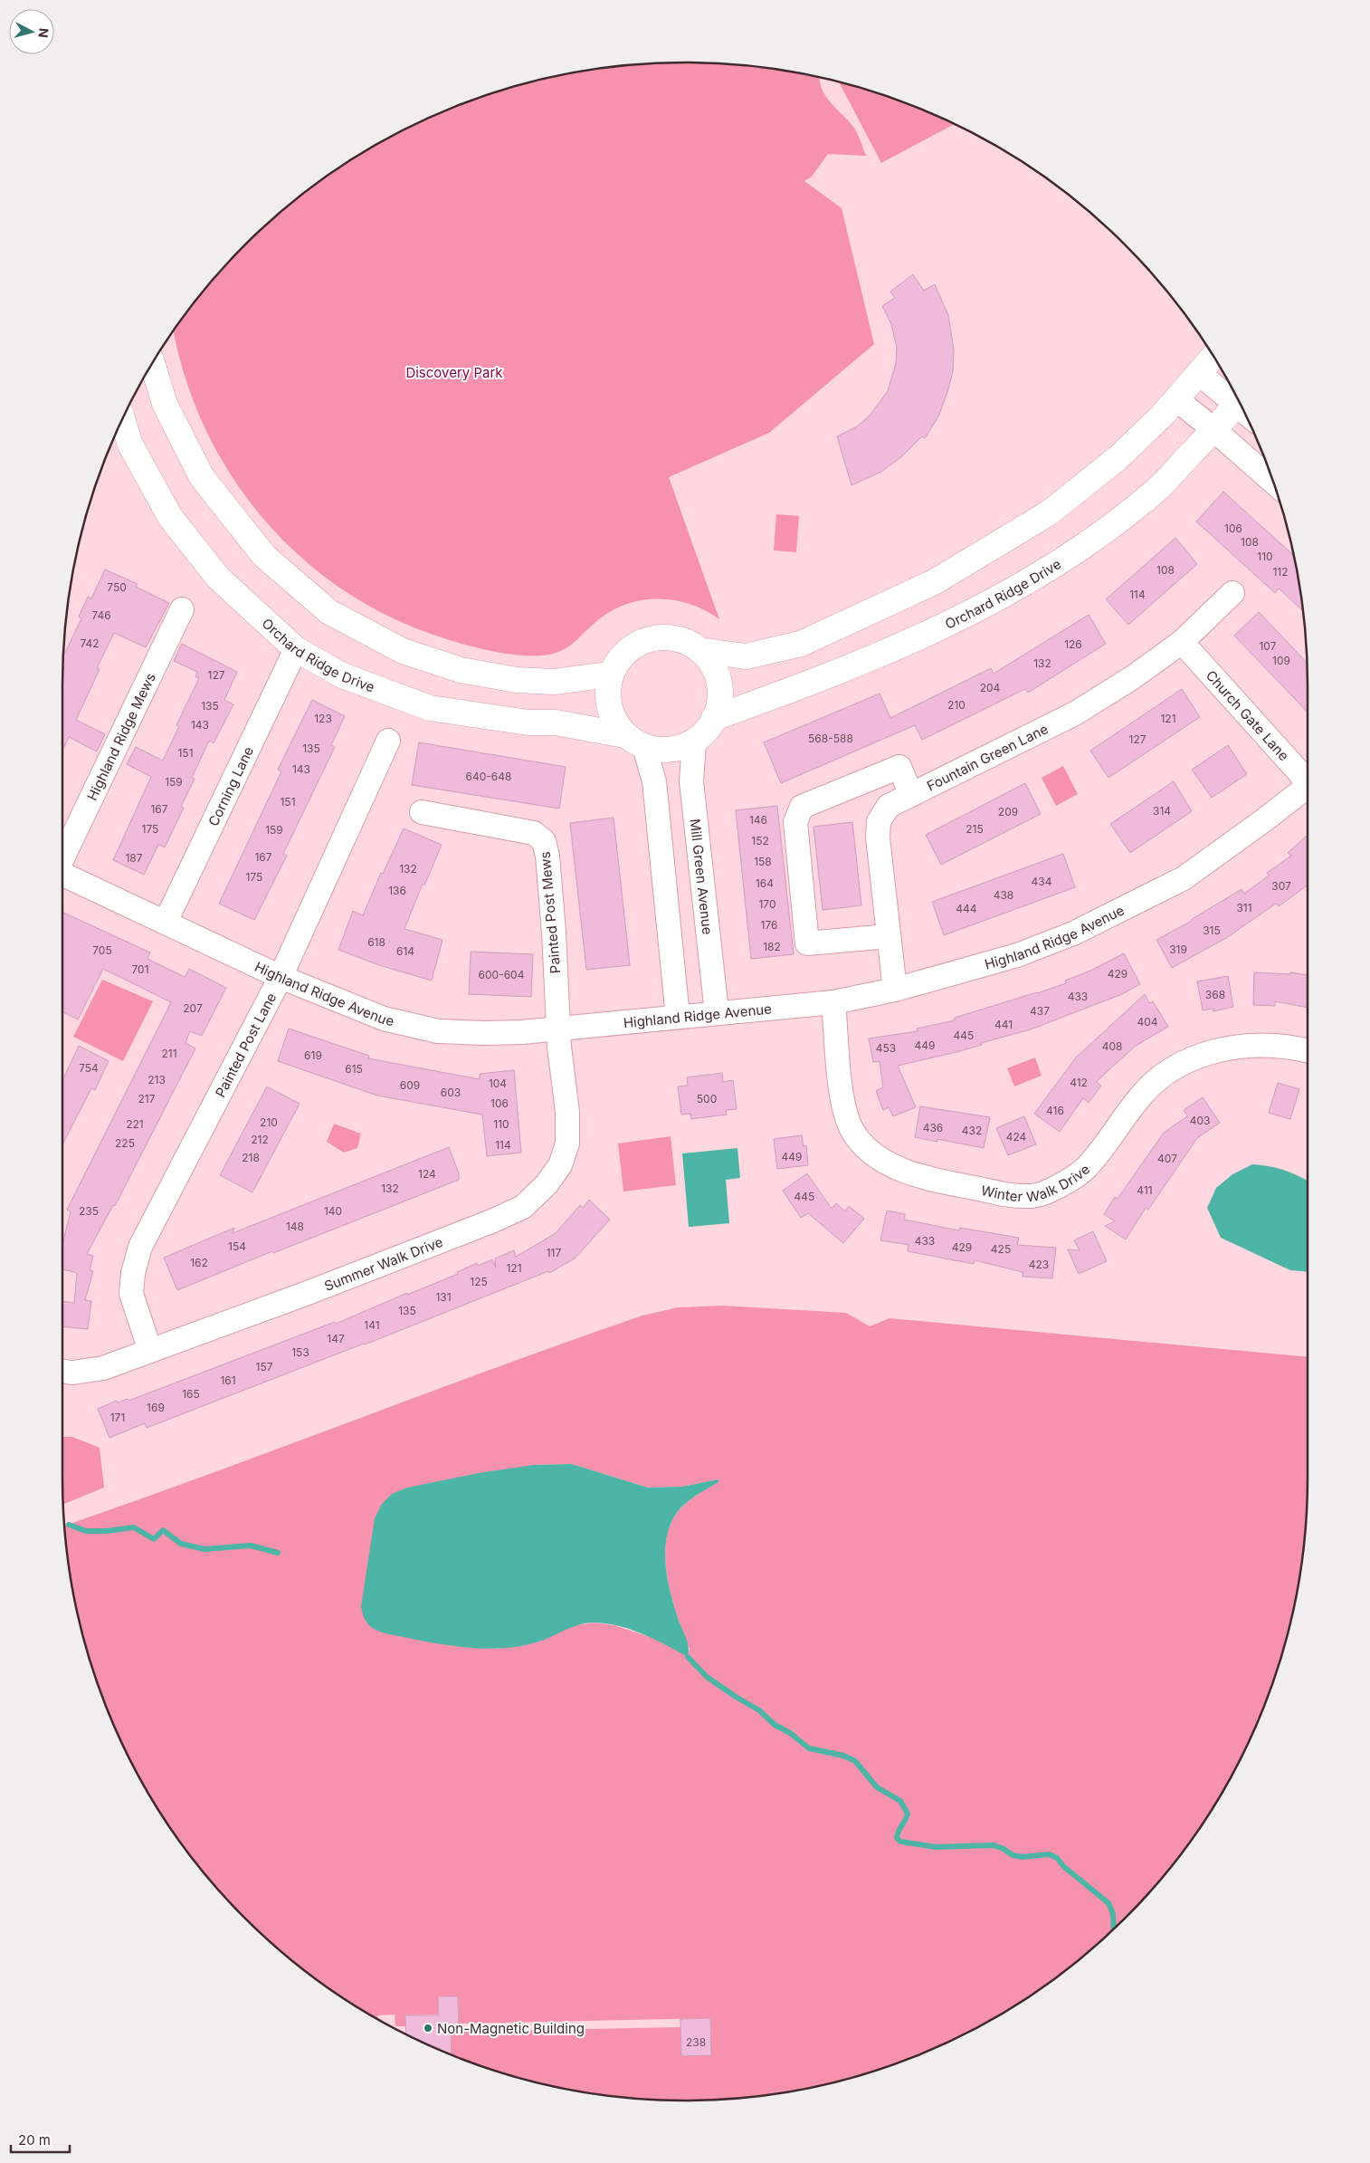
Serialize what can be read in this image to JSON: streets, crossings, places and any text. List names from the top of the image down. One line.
{"streets":{"street":["Orchard Ridge Drive","Church Gate Lane","Highland Ridge Mews","Fountain Green Lane","Corning Lane","Mill Green Avenue","Painted Post Mews","Highland Ridge Avenue","Painted Post Lane","Winter Walk Drive","Summer Walk Drive"]},"crossings":[["Orchard Ridge Drive","Corning Lane"],["Orchard Ridge Drive","Mill Green Avenue"],["Church Gate Lane","Fountain Green Lane"],["Fountain Green Lane","Highland Ridge Avenue"],["Corning Lane","Highland Ridge Avenue"],["Mill Green Avenue","Highland Ridge Avenue"],["Painted Post Mews","Highland Ridge Avenue"],["Painted Post Mews","Summer Walk Drive"],["Highland Ridge Avenue","Painted Post Lane"],["Highland Ridge Avenue","Winter Walk Drive"],["Highland Ridge Avenue","Summer Walk Drive"],["Painted Post Lane","Summer Walk Drive"]],"parks":["Discovery Park"],"places":["Non-Magnetic Building"],"house_numbers":["106","108","110","108","112","750","114","746","742","126","107","109","132","127","204","210","135","123","121","143","568-588","127","135","151","143","640-648","159","151","167","314","209","146","175","215","159","152","167","187","158","132","175","434","164","307","136","438","170","311","444","176","315","618","182","319","705","614","701","429","600-604","368","433","207","437","404","441","445","449","408","453","211","619","754","615","213","412","104","609","603","217","500","106","416","403","210","221","110","436","432","424","212","225","114","449","218","407","124","132","411","445","235","140","148","433","154","429","425","117","162","423","121","125","131","135","141","147","153","157","161","165","169","171","238"],"scale_bar":"20 m","north":"right"}
